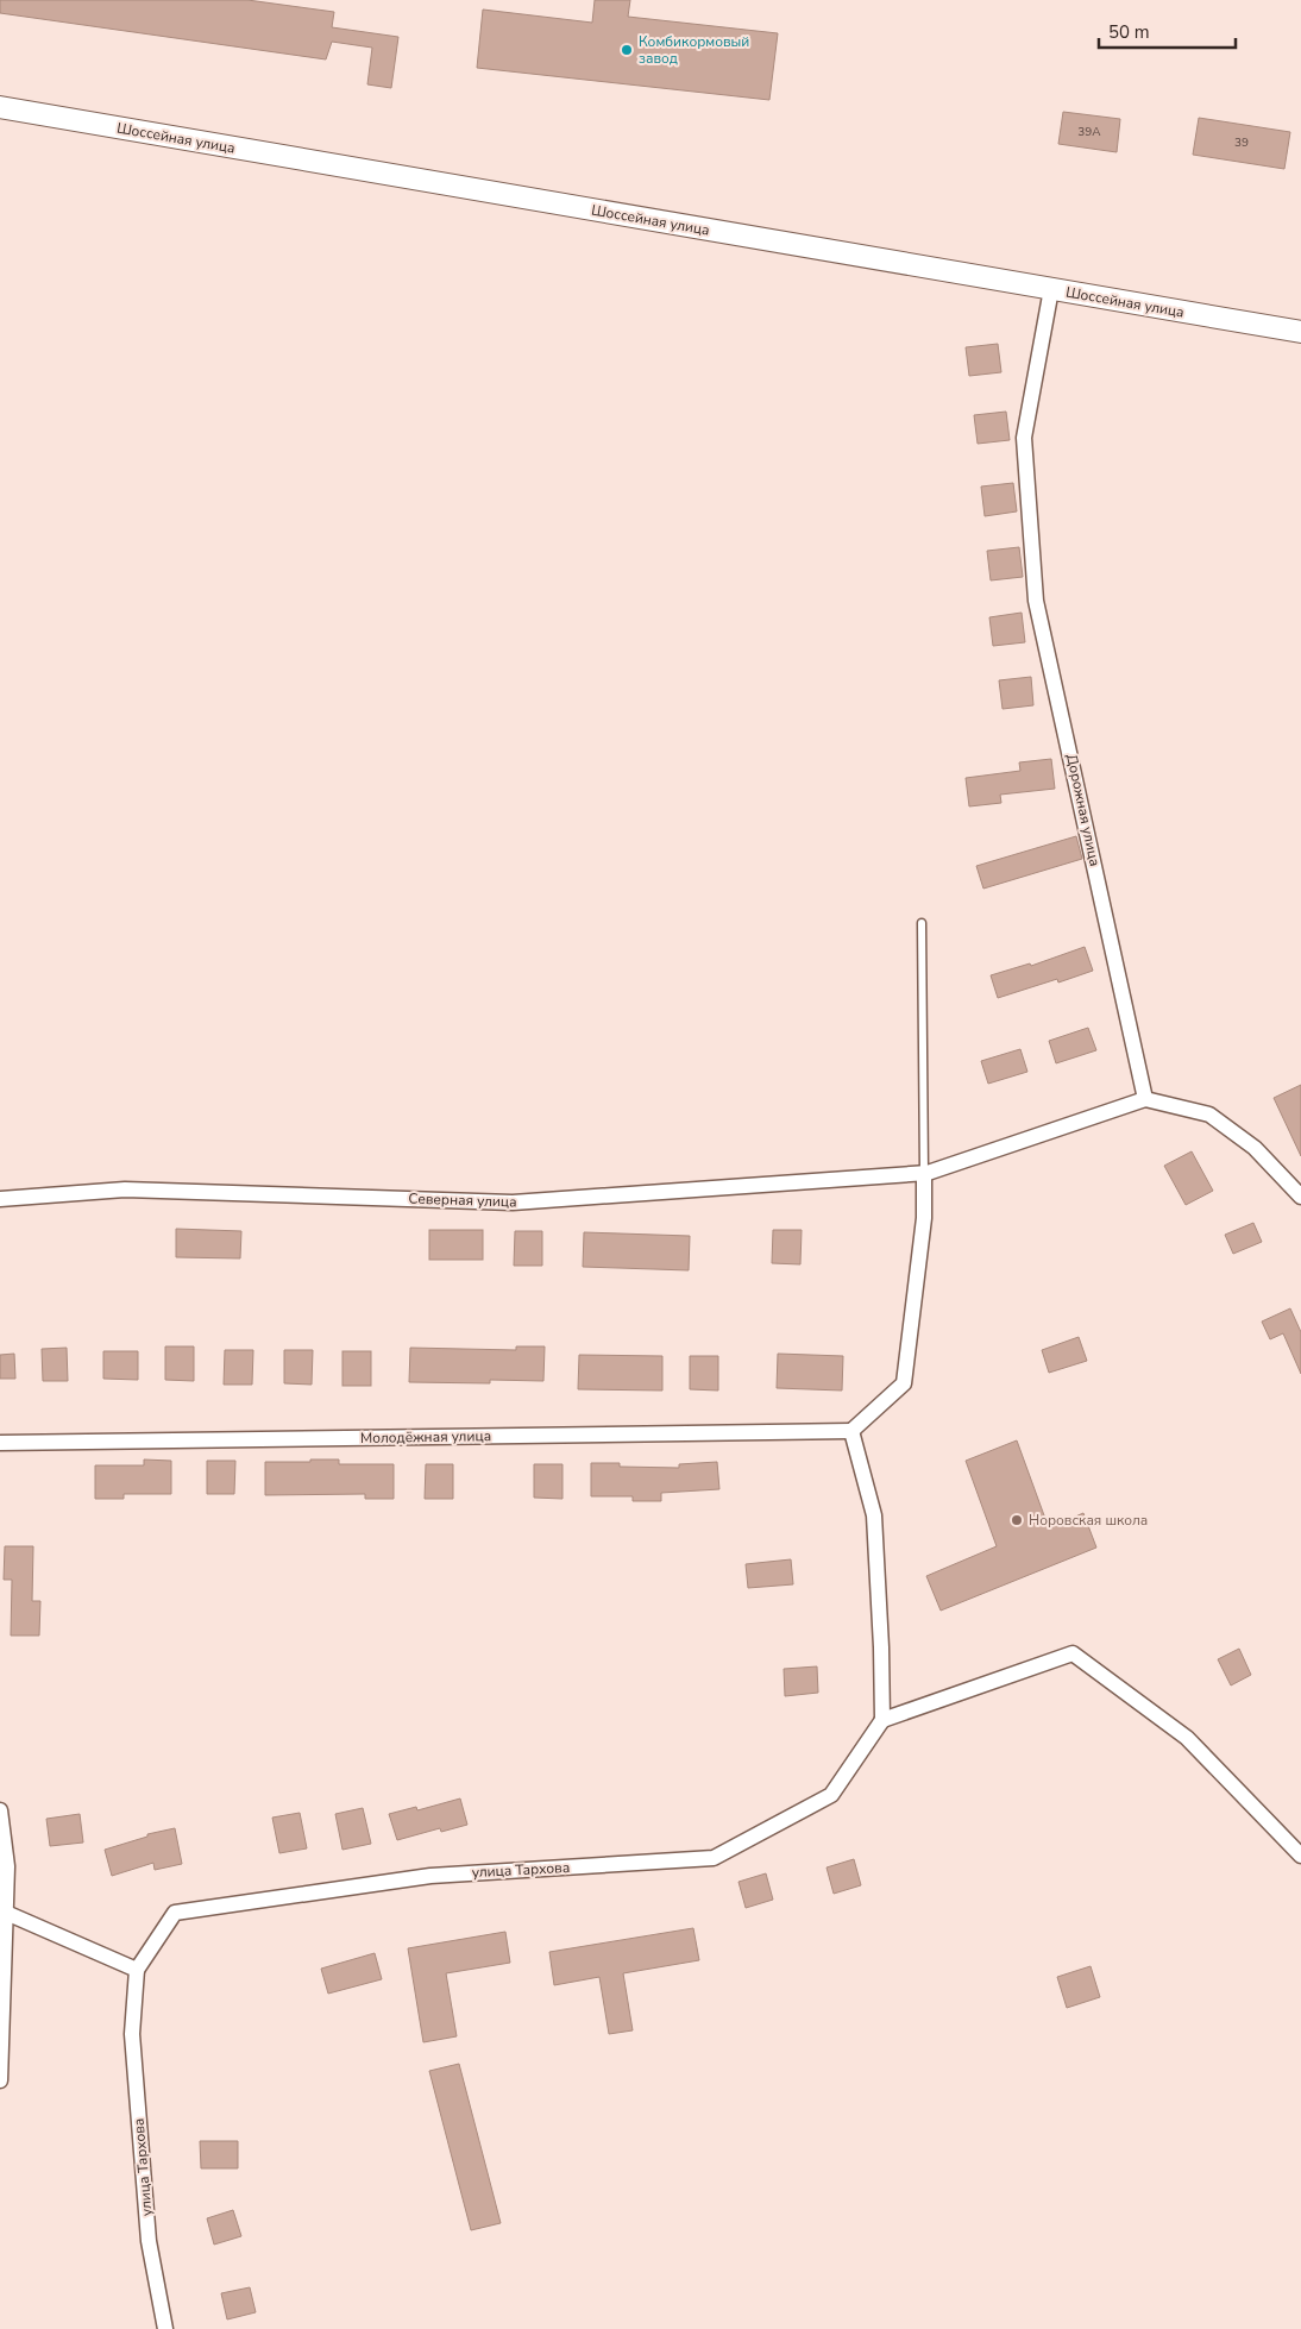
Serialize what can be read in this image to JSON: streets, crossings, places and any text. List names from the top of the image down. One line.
{"streets":{"main road":["Шоссейная улица"],"street":["Дорожная улица","Северная улица","Молодёжная улица","улица Тархова"]},"crossings":[["Шоссейная улица","Дорожная улица"]],"places":["Комбикормовый завод","Норовская школа"],"house_numbers":["39А","39"],"scale_bar":"50 m"}
